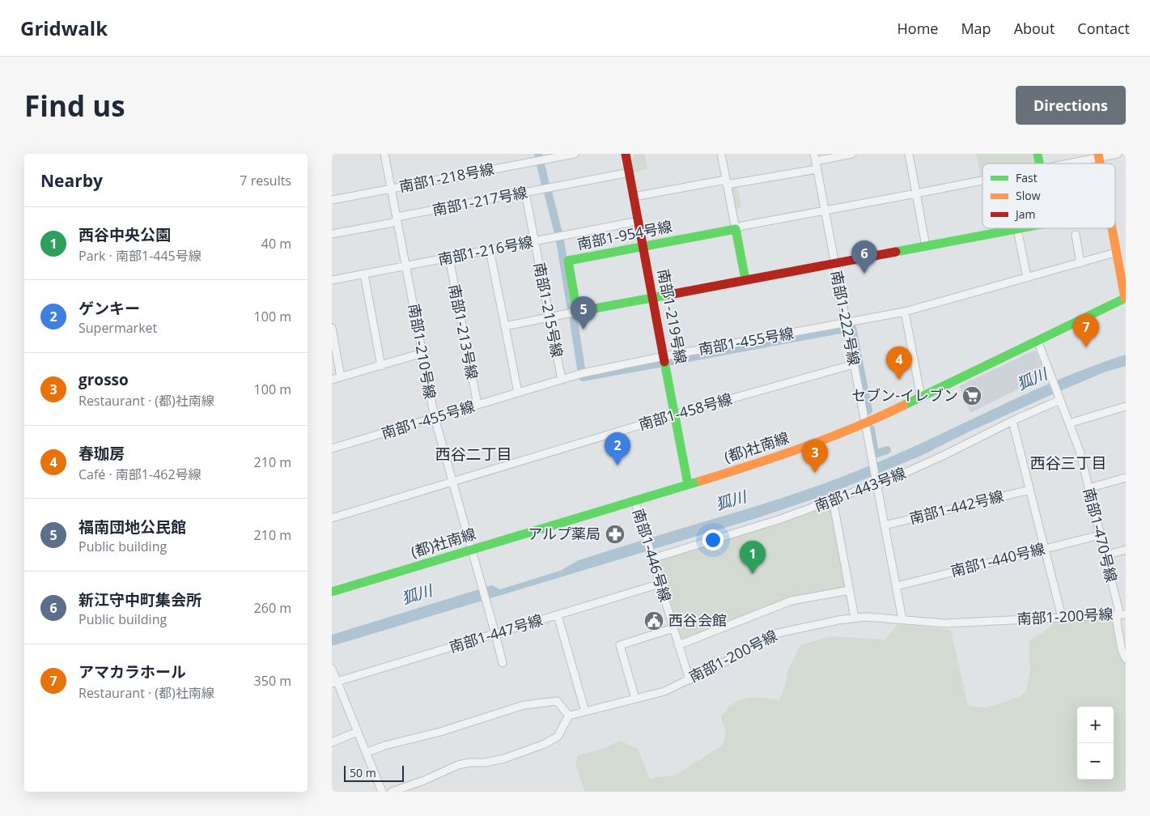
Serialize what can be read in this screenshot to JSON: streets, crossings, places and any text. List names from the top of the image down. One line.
{"streets":{"street":["南部1-218号線","南部1-217号線","南部1-954号線","南部1-216号線","南部1-215号線","南部1-219号線","南部1-222号線","南部1-213号線","南部1-455号線","南部1-210号線","南部1-458号線","(都)社南線","南部1-443号線","南部1-442号線","南部1-470号線","南部1-446号線","南部1-440号線","南部1-200号線","南部1-447号線"]},"crossings":[["南部1-218号線","南部1-210号線"],["南部1-217号線","南部1-215号線"],["南部1-217号線","南部1-219号線"],["南部1-217号線","南部1-210号線"],["南部1-954号線","南部1-219号線"],["南部1-216号線","南部1-215号線"],["南部1-216号線","南部1-219号線"],["南部1-216号線","南部1-213号線"],["南部1-216号線","南部1-210号線"],["南部1-215号線","南部1-455号線"],["南部1-219号線","南部1-455号線"],["南部1-219号線","南部1-458号線"],["南部1-219号線","(都)社南線"],["南部1-222号線","南部1-455号線"],["南部1-222号線","南部1-458号線"],["南部1-222号線","(都)社南線"],["南部1-222号線","南部1-443号線"],["南部1-222号線","南部1-442号線"],["南部1-222号線","南部1-440号線"],["南部1-222号線","南部1-200号線"],["南部1-213号線","南部1-455号線"],["南部1-455号線","南部1-210号線"],["南部1-455号線","(都)社南線"],["南部1-210号線","南部1-458号線"],["南部1-210号線","(都)社南線"],["南部1-210号線","南部1-447号線"],["(都)社南線","南部1-470号線"],["(都)社南線","南部1-446号線"],["南部1-443号線","南部1-470号線"],["南部1-443号線","南部1-446号線"],["南部1-470号線","南部1-440号線"],["南部1-470号線","南部1-200号線"],["南部1-446号線","南部1-200号線"],["南部1-446号線","南部1-447号線"]],"districts":["西谷二丁目","西谷三丁目"],"water":["狐川"],"places":{"supermarket":["セブン-イレブン"],"pharmacy":["アルプ薬局"],"public building":["西谷会館"]},"legend":["Fast","Slow","Jam"],"scale_bar":"50 m","page":{"header":"Gridwalk","nav":["Home","Map","About","Contact"],"buttons":"Directions","title":"Find us","heading":["Nearby","7 results"],"list":[{"mark":"1","name":"西谷中央公園","note":"Park · 南部1-445号線","value":"40 m"},{"mark":"2","name":"ゲンキー","note":"Supermarket","value":"100 m"},{"mark":"3","name":"grosso","note":"Restaurant · (都)社南線","value":"100 m"},{"mark":"4","name":"春珈房","note":"Café · 南部1-462号線","value":"210 m"},{"mark":"5","name":"福南団地公民館","note":"Public building","value":"210 m"},{"mark":"6","name":"新江守中町集会所","note":"Public building","value":"260 m"},{"mark":"7","name":"アマカラホール","note":"Restaurant · (都)社南線","value":"350 m"}],"pins":["6","5","7","4","2","3","1"],"map_buttons":["+","−"],"scale":"50 m"}}
